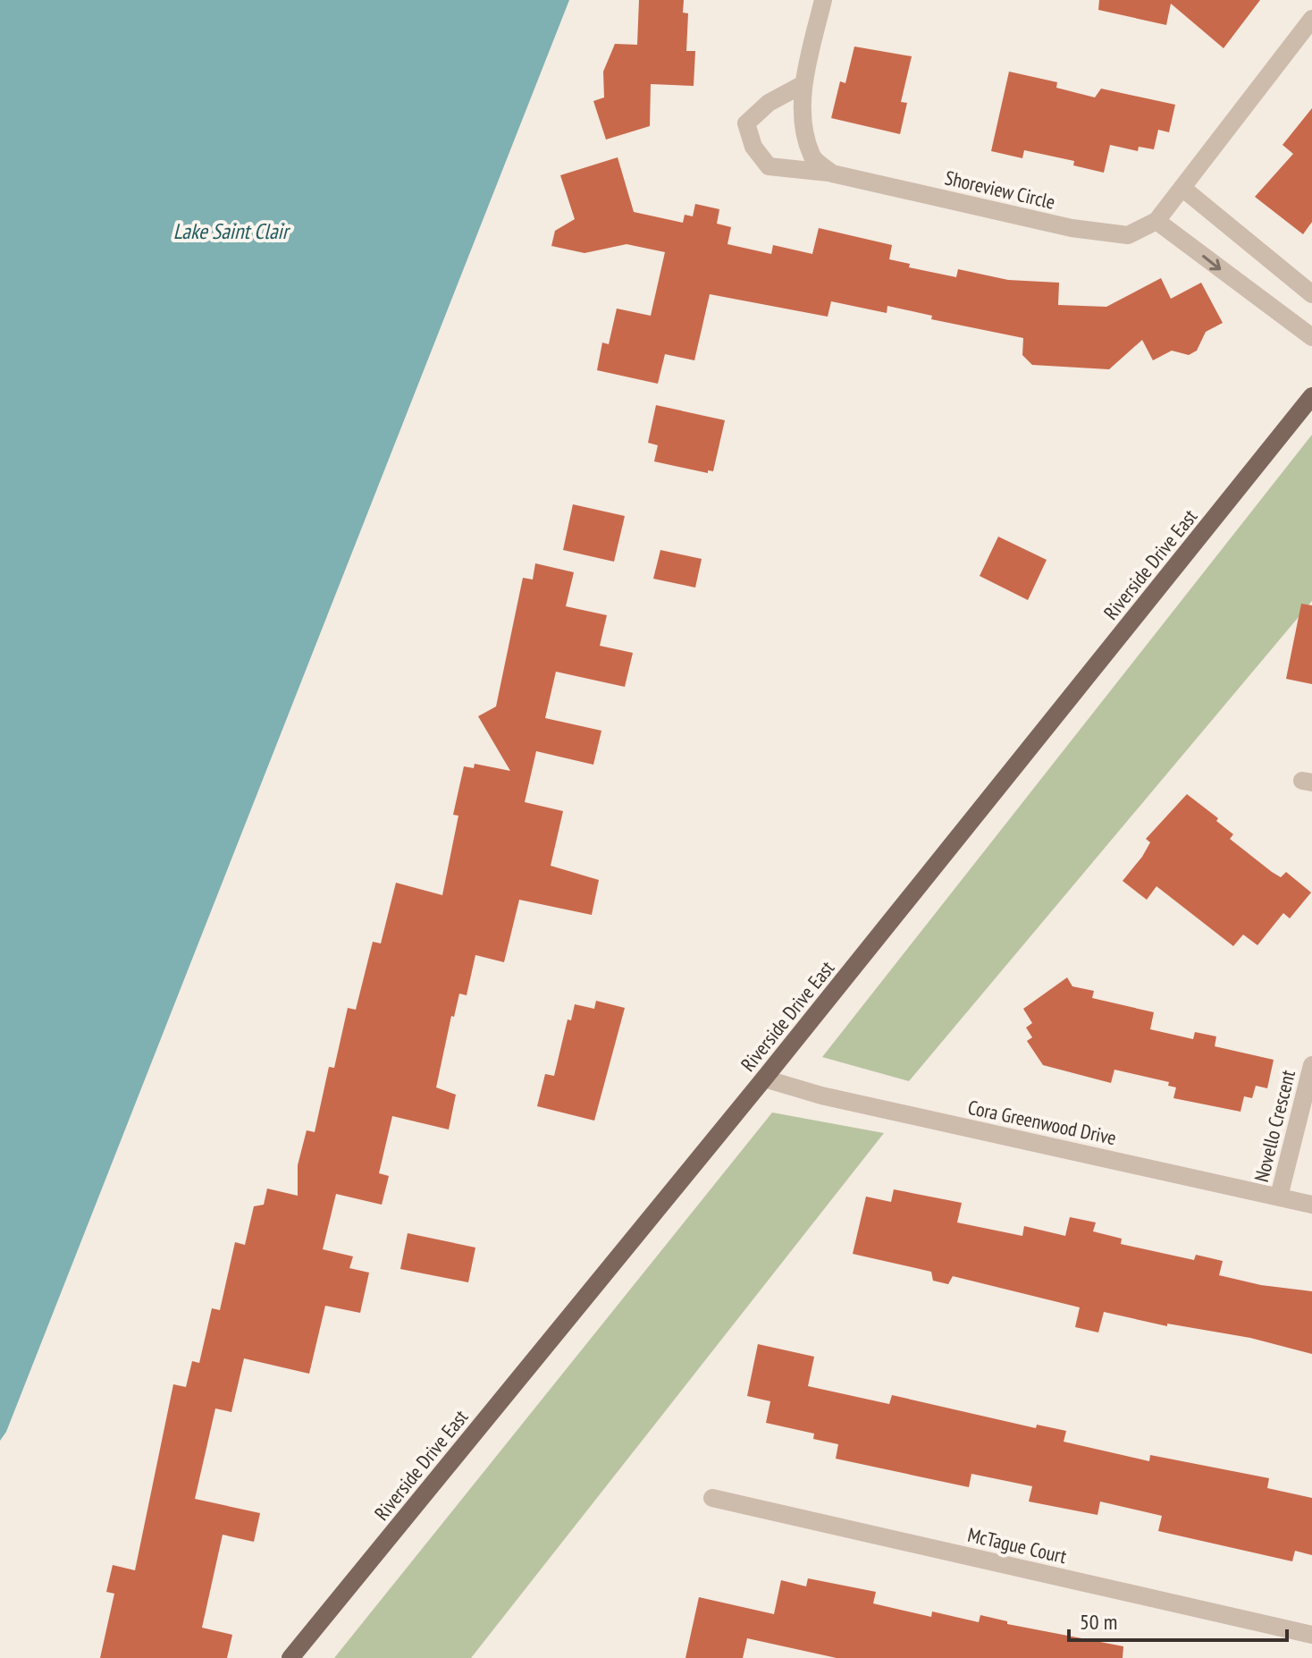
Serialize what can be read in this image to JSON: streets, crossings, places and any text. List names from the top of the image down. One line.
{"streets":{"main road":["Riverside Drive East"],"street":["Shoreview Circle","Cora Greenwood Drive","Novello Crescent","McTague Court"]},"crossings":[["Riverside Drive East","Cora Greenwood Drive"],["Cora Greenwood Drive","Novello Crescent"]],"water":["Lake Saint Clair"],"scale_bar":"50 m"}
